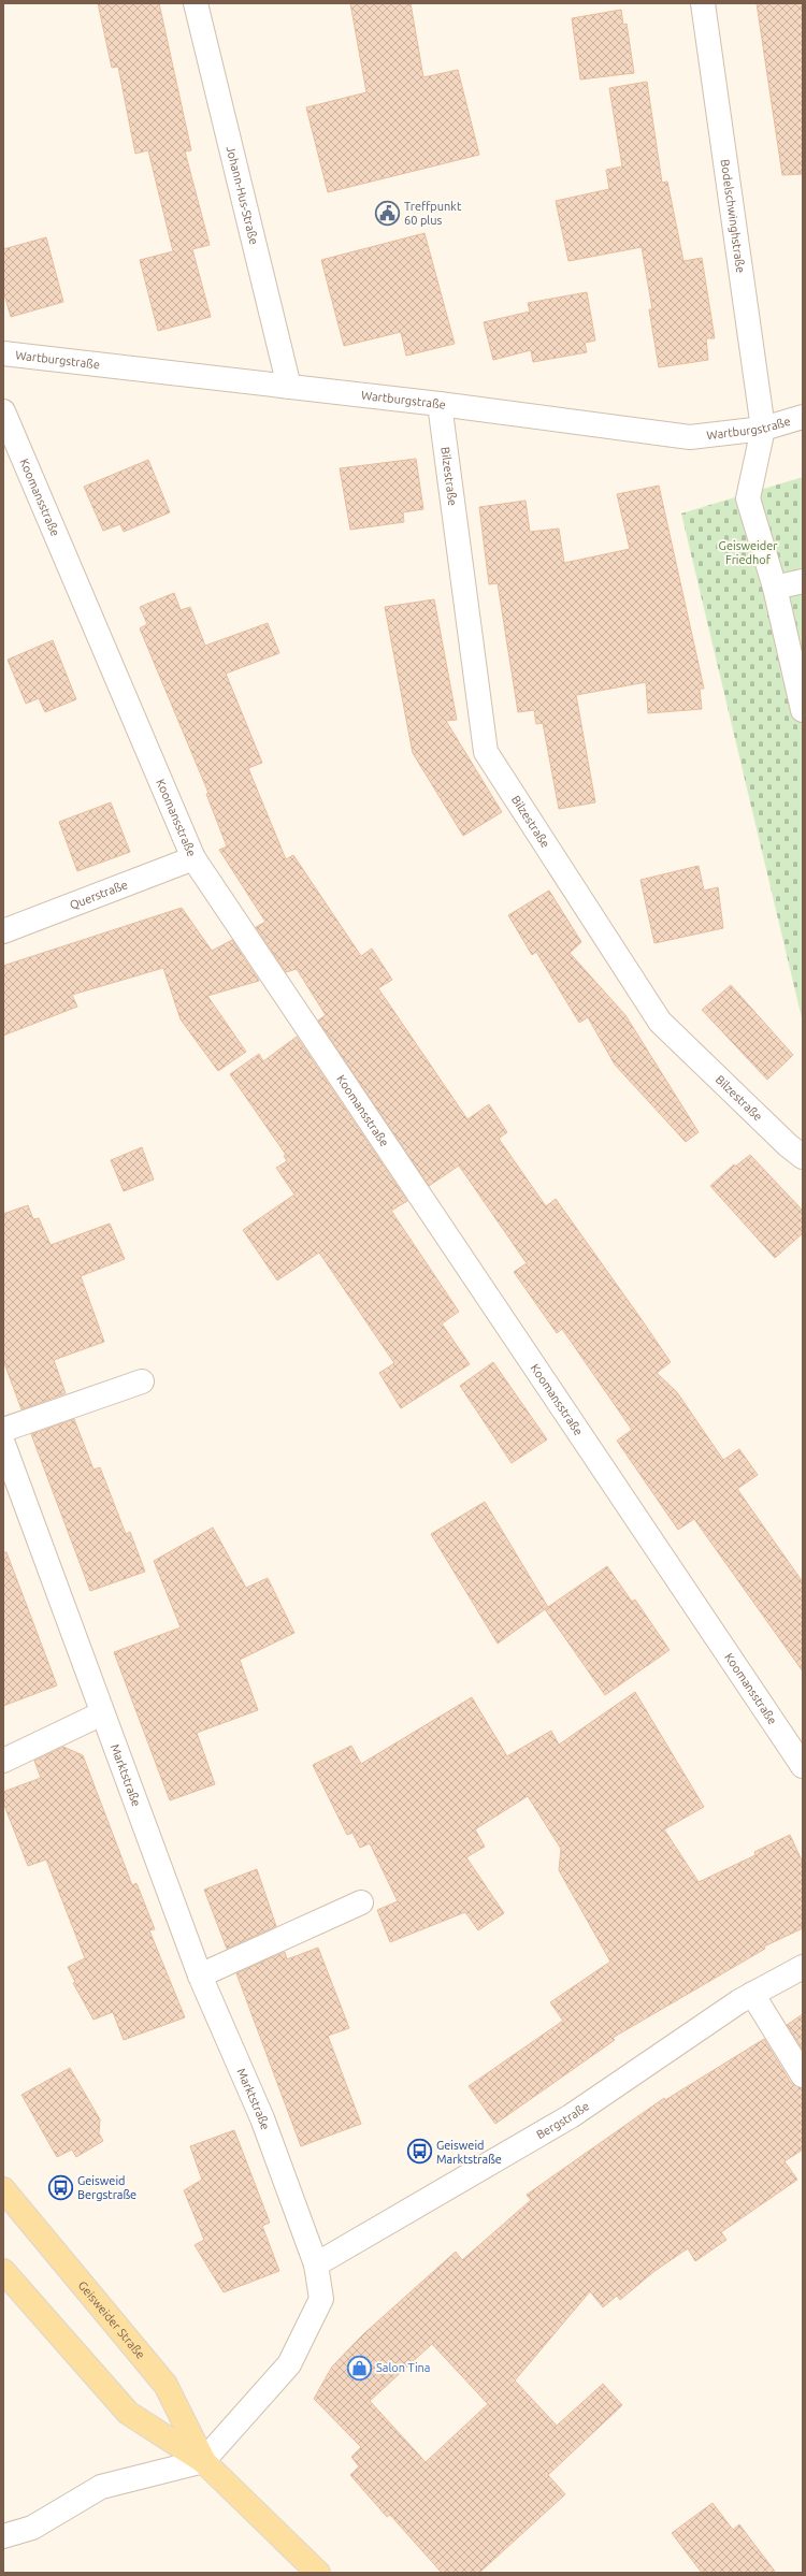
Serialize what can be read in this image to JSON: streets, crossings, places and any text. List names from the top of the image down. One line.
{"streets":{"main road":["Geisweider Straße"],"street":["Johann-Hus-Straße","Bodelschwinghstraße","Wartburgstraße","Bilzestraße","Koomansstraße","Querstraße","Marktstraße","Bergstraße"]},"crossings":[["Johann-Hus-Straße","Wartburgstraße"],["Bodelschwinghstraße","Wartburgstraße"],["Wartburgstraße","Bilzestraße"],["Koomansstraße","Querstraße"],["Marktstraße","Bergstraße"],["Marktstraße","Geisweider Straße"]],"parks":["Geisweider Friedhof"],"places":{"public building":["Treffpunkt 60 plus"],"bus stop":["Geisweid Marktstraße","Geisweid Bergstraße"],"shop":["Salon Tina"]}}
